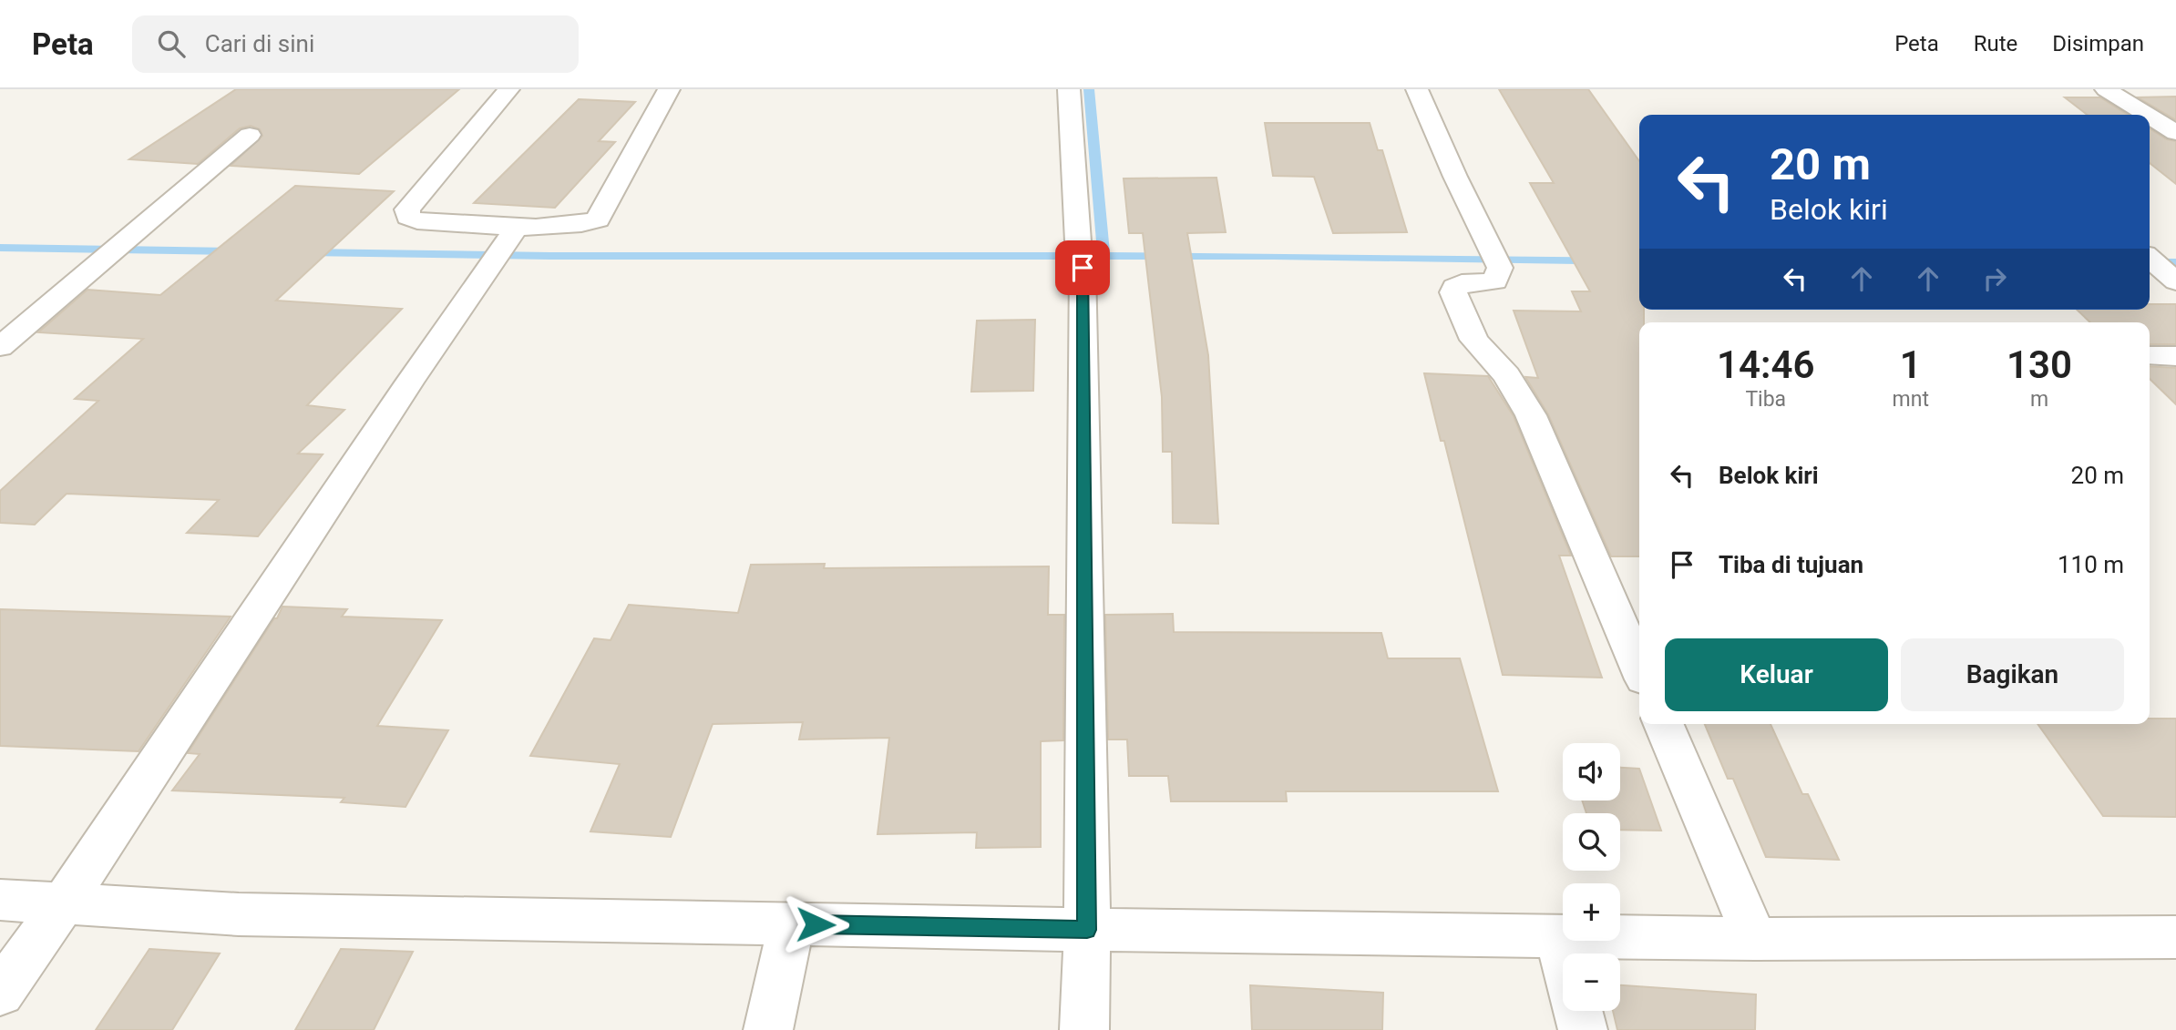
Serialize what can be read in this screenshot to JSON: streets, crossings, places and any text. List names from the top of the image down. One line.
{"page":{"header":"Peta","search":"Cari di sini","nav":["Peta","Rute","Disimpan"],"turn":["20 m","Belok kiri"],"eta":["14:46","Tiba","1","mnt","130","m"],"list":[{"name":"Belok kiri","value":"20 m"},{"name":"Tiba di tujuan","value":"110 m"}],"buttons":["Keluar","Bagikan"],"map_buttons":["+","−"]}}
